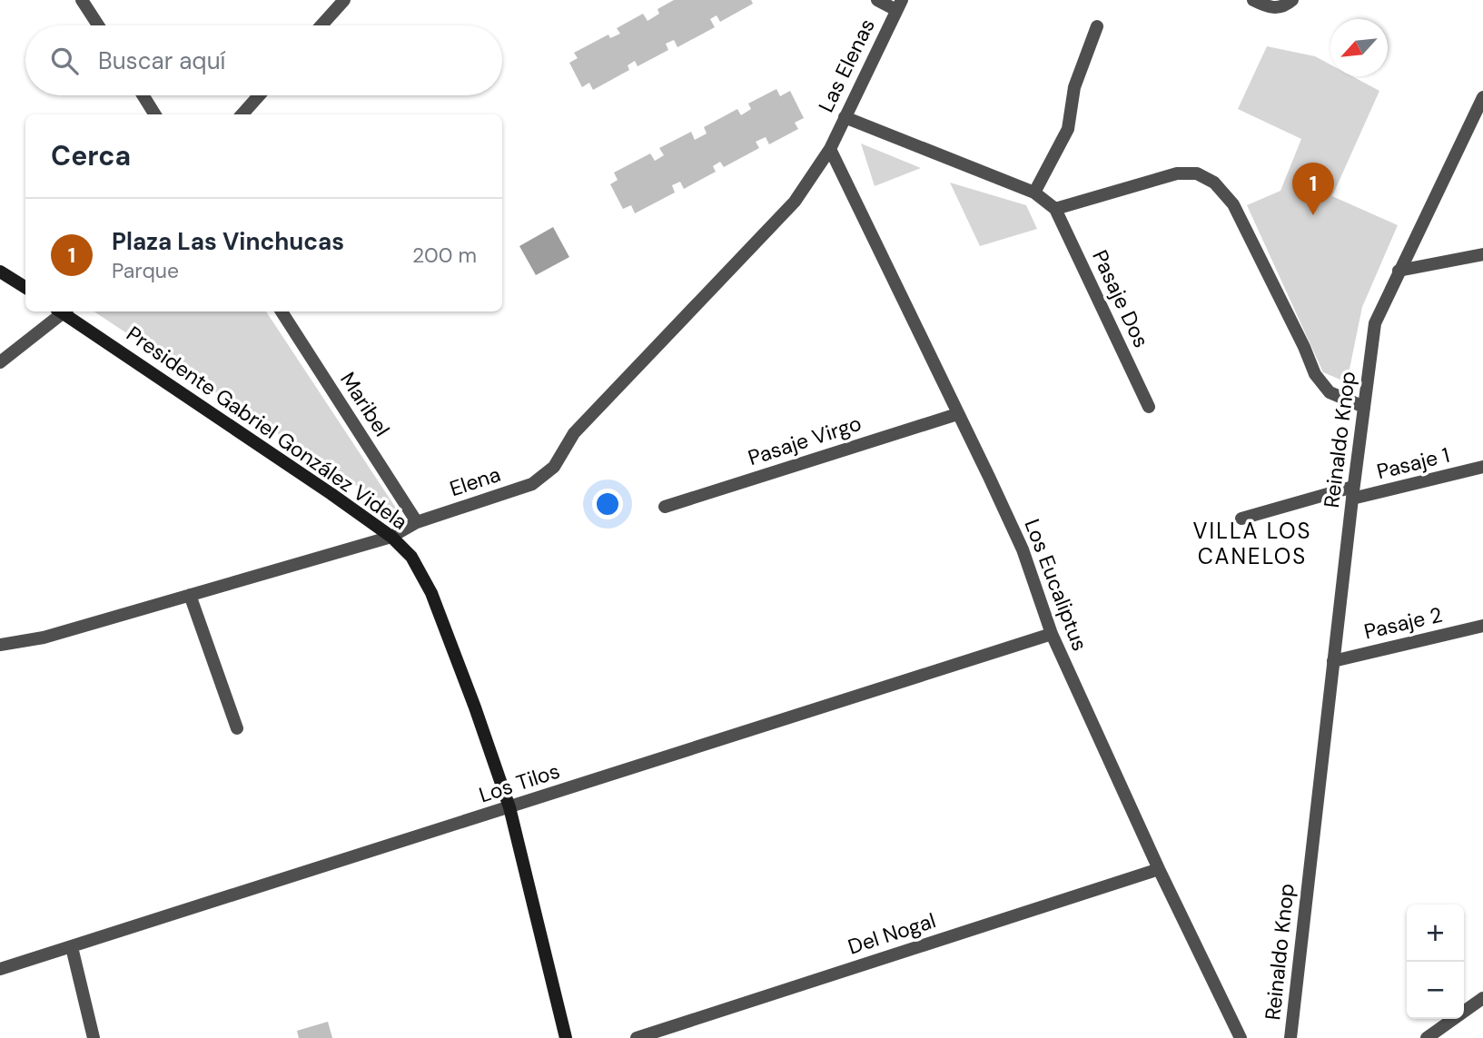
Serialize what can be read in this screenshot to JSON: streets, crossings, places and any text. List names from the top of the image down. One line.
{"streets":{"main road":["Presidente Gabriel González Videla"],"street":["Las Elenas","Pasaje Dos","Maribel","Reinaldo Knop","Pasaje Virgo","Pasaje 1","Elena","Los Eucaliptus","Pasaje 2","Los Tilos","Del Nogal"]},"crossings":[["Las Elenas","Elena"],["Las Elenas","Los Eucaliptus"],["Maribel","Elena"],["Presidente Gabriel González Videla","Elena"],["Presidente Gabriel González Videla","Los Tilos"],["Reinaldo Knop","Pasaje 1"],["Reinaldo Knop","Pasaje 2"],["Pasaje Virgo","Los Eucaliptus"],["Elena","Los Eucaliptus"],["Los Eucaliptus","Los Tilos"],["Los Eucaliptus","Del Nogal"]],"districts":["VILLA LOS CANELOS"],"north":"bottom left","page":{"search":"Buscar aquí","heading":"Cerca","pins":"1","list":[{"mark":"1","name":"Plaza Las Vinchucas","note":"Parque","value":"200 m"}],"map_buttons":["+","−"]}}
